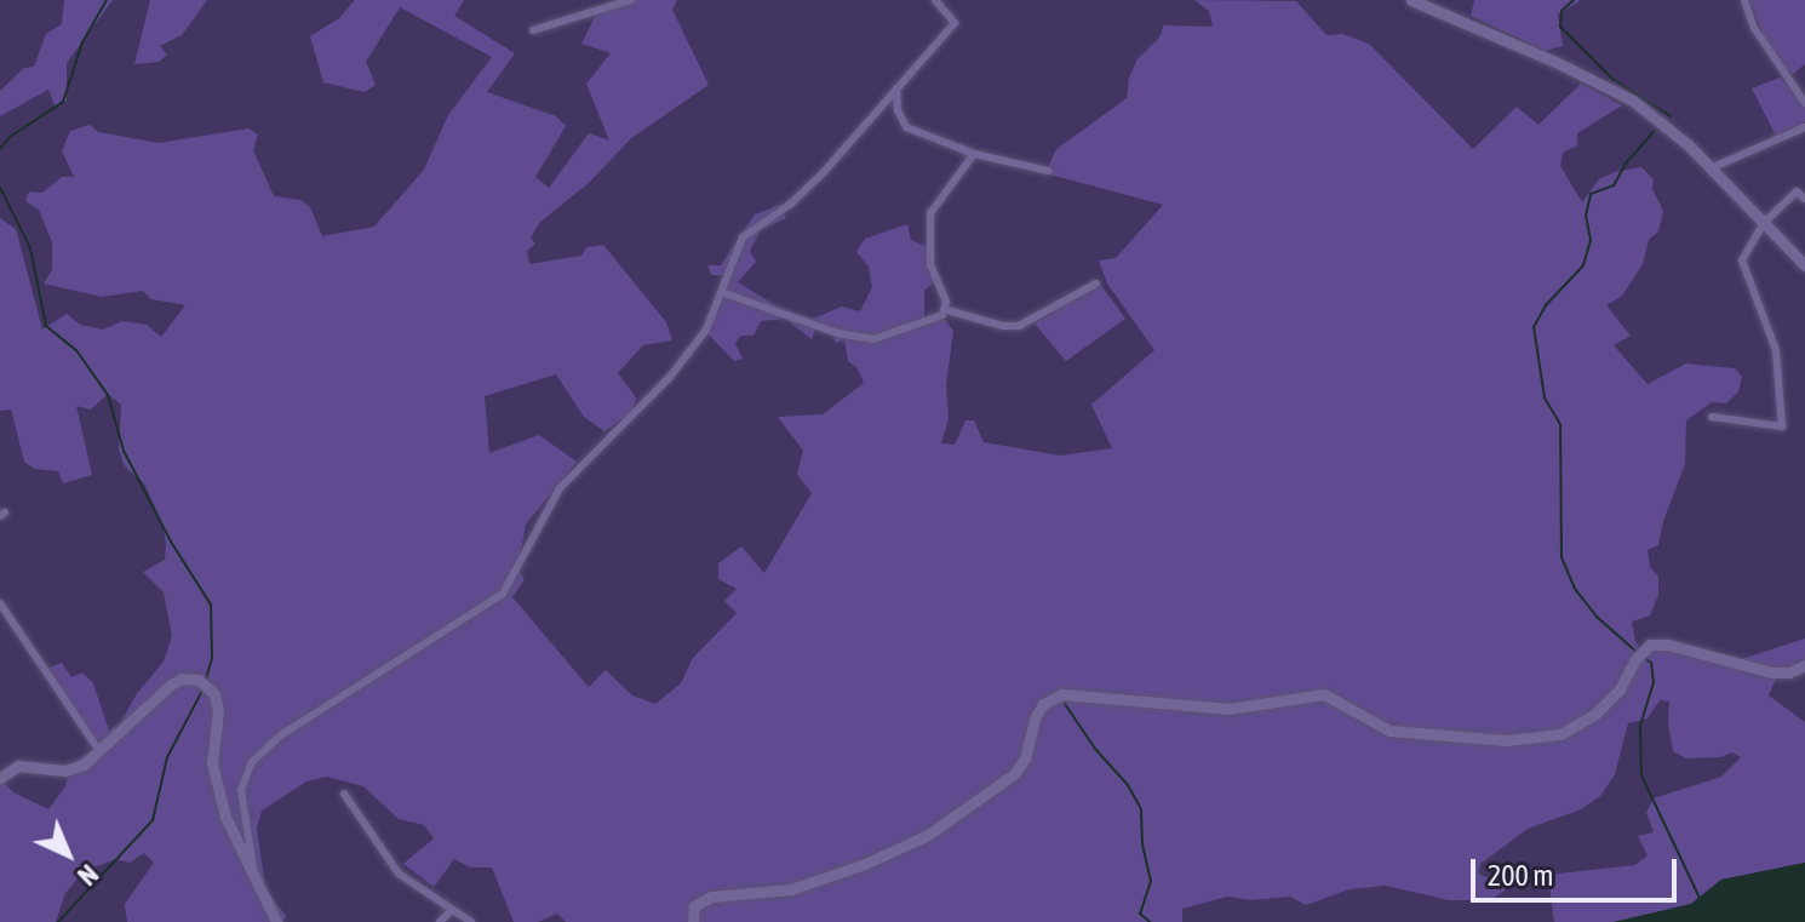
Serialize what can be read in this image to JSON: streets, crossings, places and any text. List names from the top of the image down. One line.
{"scale_bar":"200 m","north":"bottom right"}
